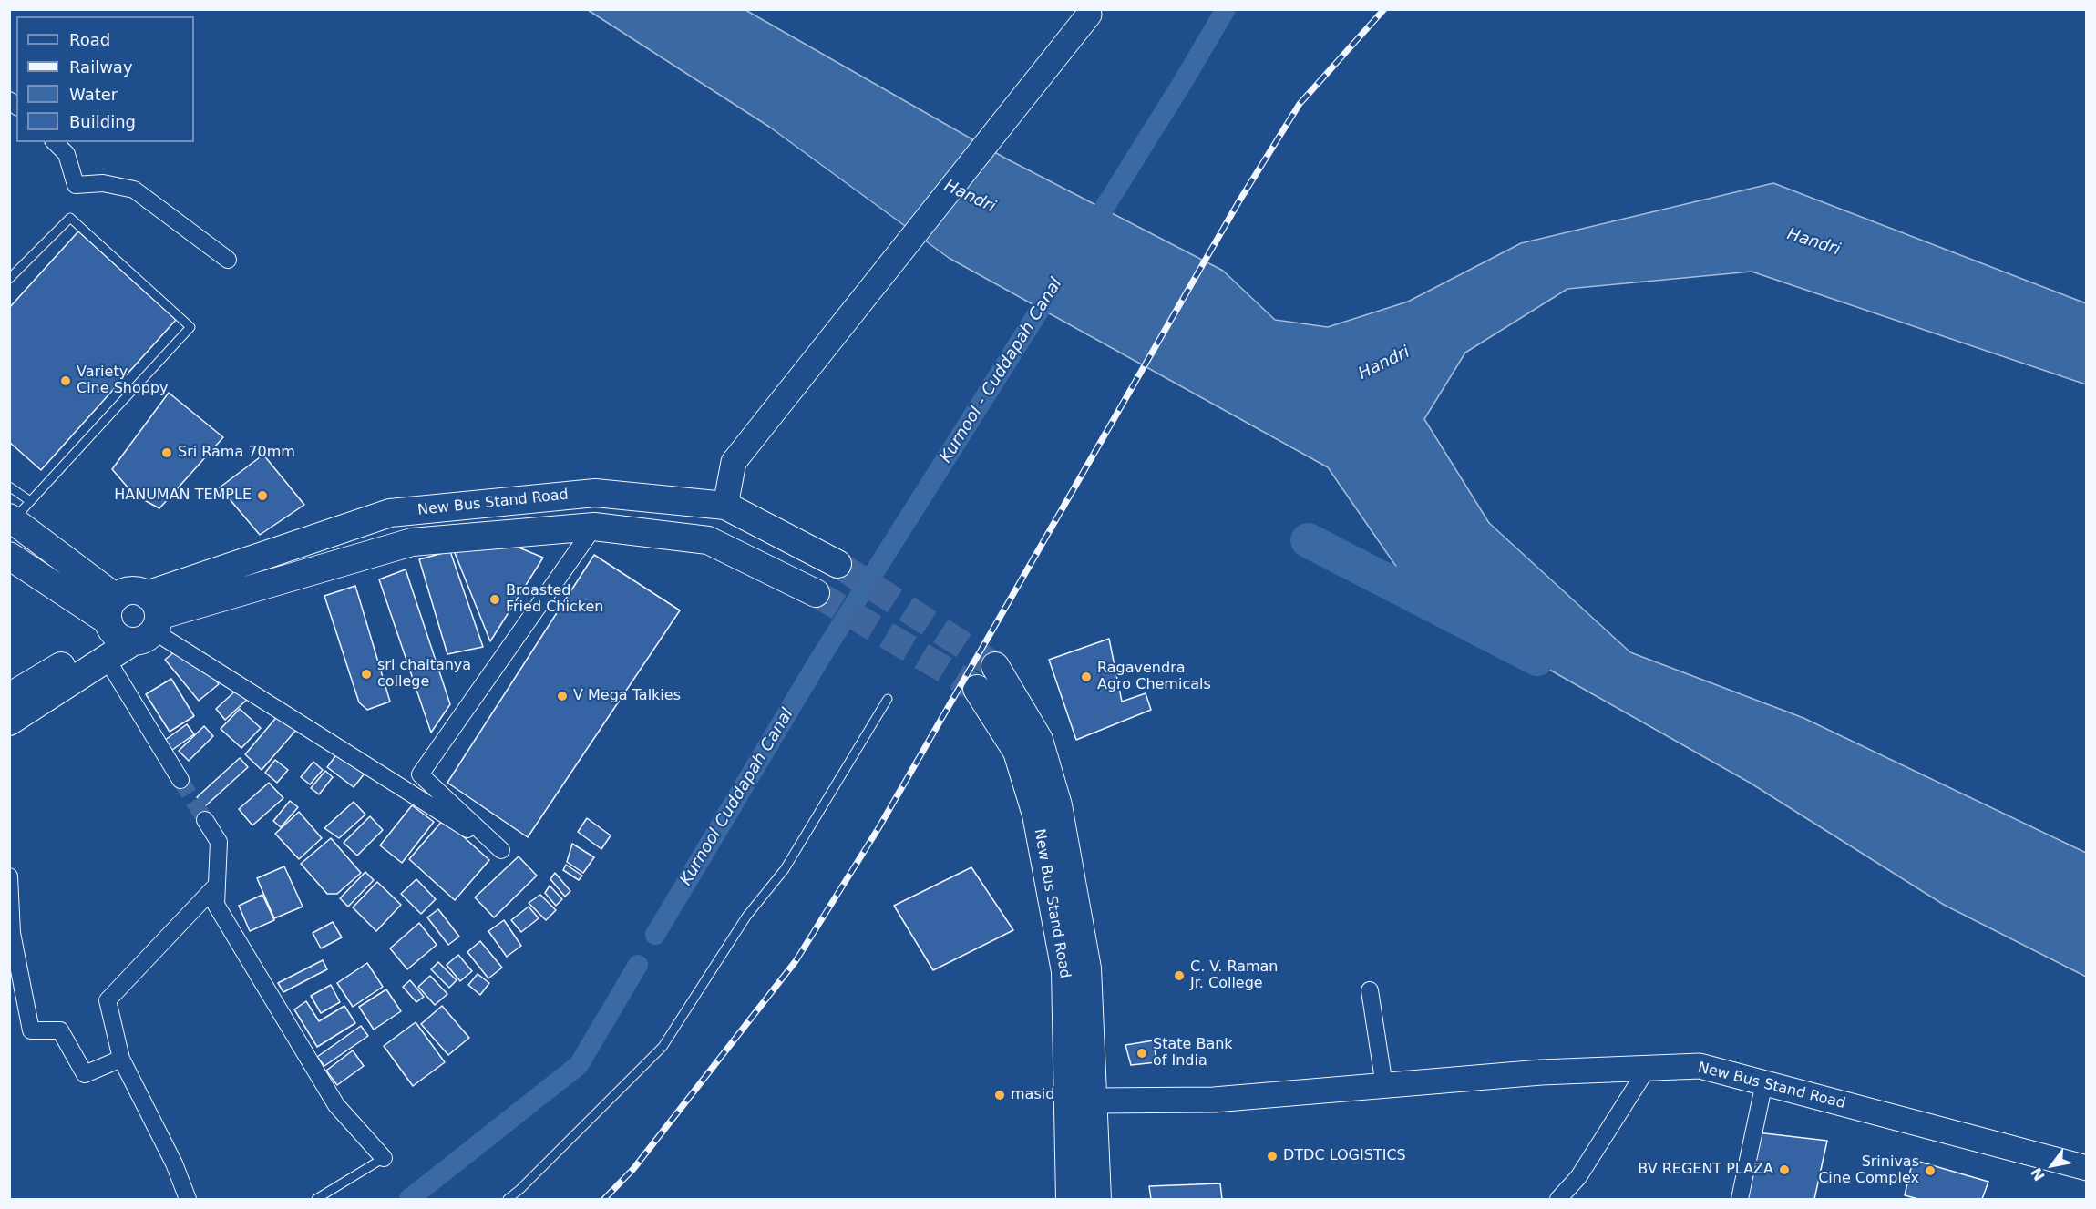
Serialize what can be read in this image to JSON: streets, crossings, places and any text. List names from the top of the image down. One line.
{"streets":{"main road":["New Bus Stand Road"]},"water":["Handri","Kurnool - Cuddapah Canal","Kurnool Cuddapah Canal"],"places":["Variety Cine Shoppy","Sri Rama 70mm","HANUMAN TEMPLE","Broasted Fried Chicken","sri chaitanya college","Ragavendra Agro Chemicals","V Mega Talkies","C. V. Raman Jr. College","State Bank of India","masid","DTDC LOGISTICS","BV REGENT PLAZA","Srinivas Cine Complex"],"legend":["Road","Railway","Water","Building"],"north":"bottom left"}
